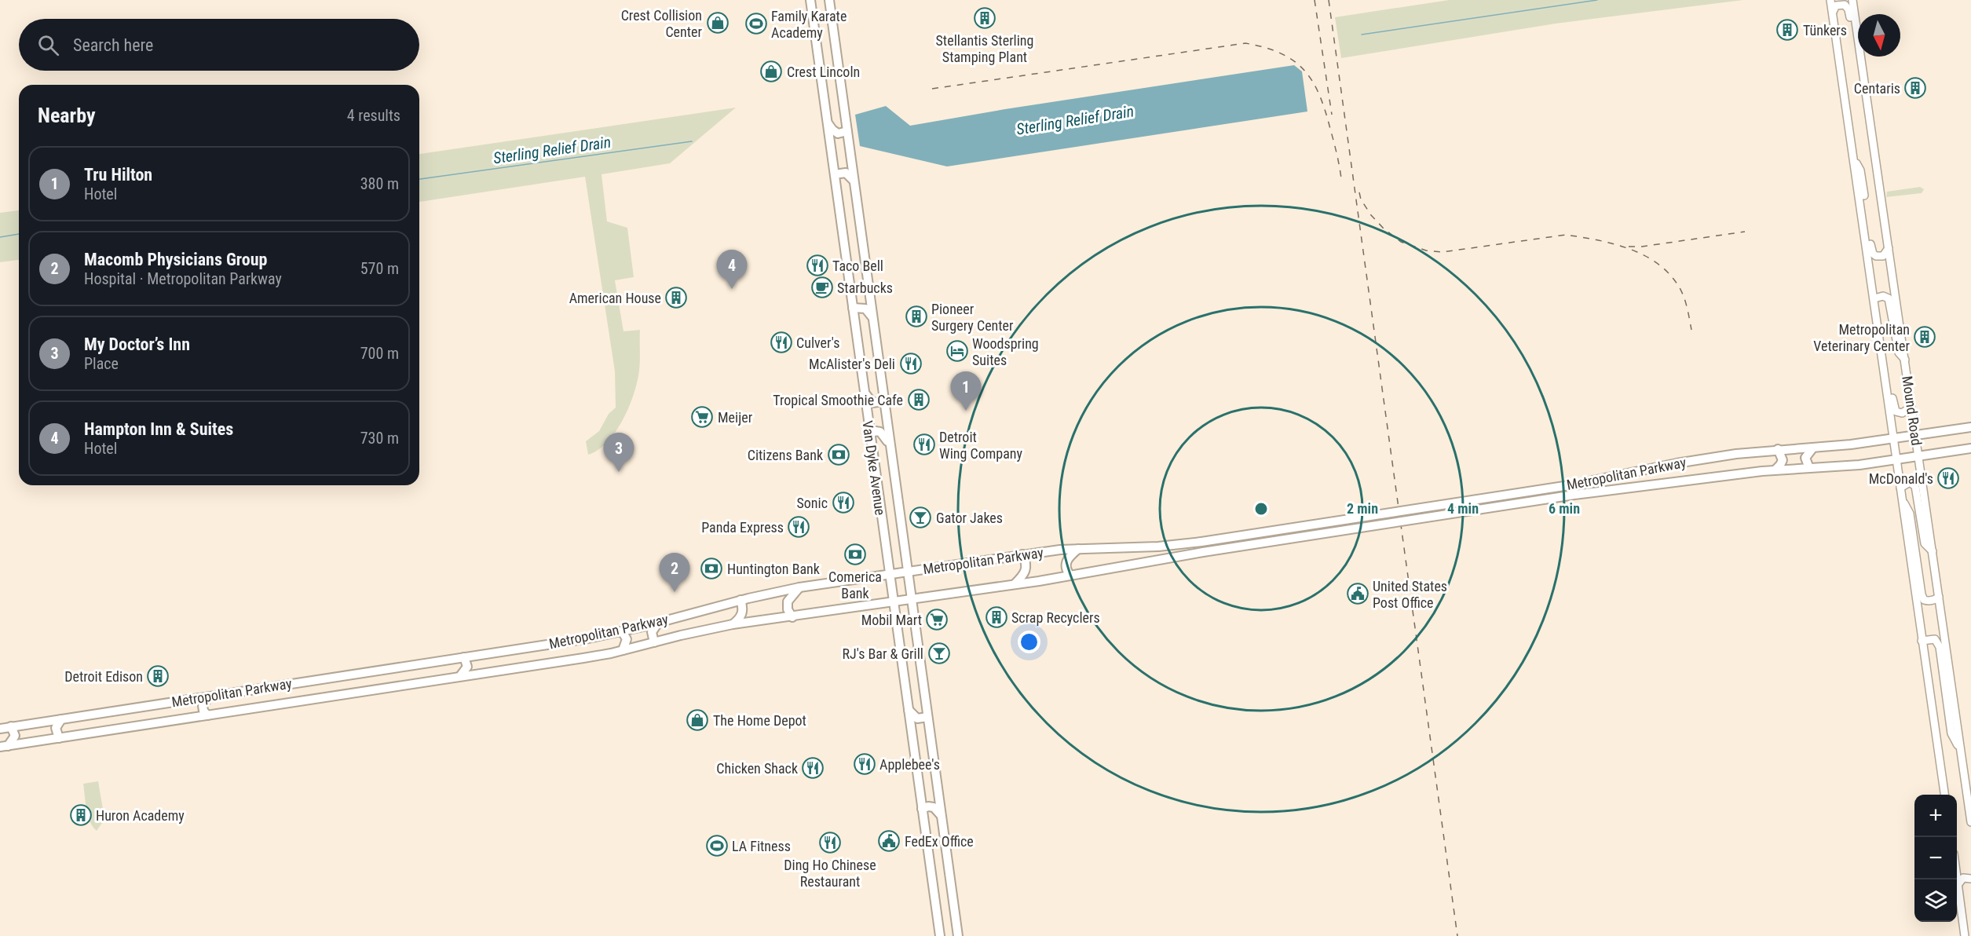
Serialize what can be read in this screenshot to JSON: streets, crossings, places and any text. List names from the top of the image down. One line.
{"streets":{"main road":["Mound Road","Van Dyke Avenue","Metropolitan Parkway"]},"crossings":[["Mound Road","Metropolitan Parkway"],["Van Dyke Avenue","Metropolitan Parkway"]],"water":["Sterling Relief Drain"],"places":{"building":["Stellantis Sterling Stamping Plant","Tünkers","Centaris","American House","Pioneer Surgery Center","Metropolitan Veterinary Center","Tropical Smoothie Cafe","Scrap Recyclers","Detroit Edison","Huron Academy"],"shop":["Crest Collision Center","Crest Lincoln","The Home Depot"],"sports":["Family Karate Academy","LA Fitness"],"restaurant":["Taco Bell","Culver's","McAlister's Deli","Detroit Wing Company","McDonald's","Sonic","Panda Express","Applebee's","Chicken Shack","Ding Ho Chinese Restaurant"],"cafe":["Starbucks"],"hotel":["Woodspring Suites"],"supermarket":["Meijer","Mobil Mart"],"bank":["Citizens Bank","Comerica Bank","Huntington Bank"],"bar":["Gator Jakes","RJ's Bar & Grill"],"public building":["United States Post Office","FedEx Office"]},"north":"bottom","page":{"search":"Search here","heading":["Nearby","4 results"],"list":[{"mark":"1","name":"Tru Hilton","note":"Hotel","value":"380 m"},{"mark":"2","name":"Macomb Physicians Group","note":"Hospital · Metropolitan Parkway","value":"570 m"},{"mark":"3","name":"My Doctor’s Inn","note":"Place","value":"700 m"},{"mark":"4","name":"Hampton Inn & Suites","note":"Hotel","value":"730 m"}],"pins":["4","1","3","2"],"map_buttons":["+","−"]},"rings":["2 min","4 min","6 min"]}
